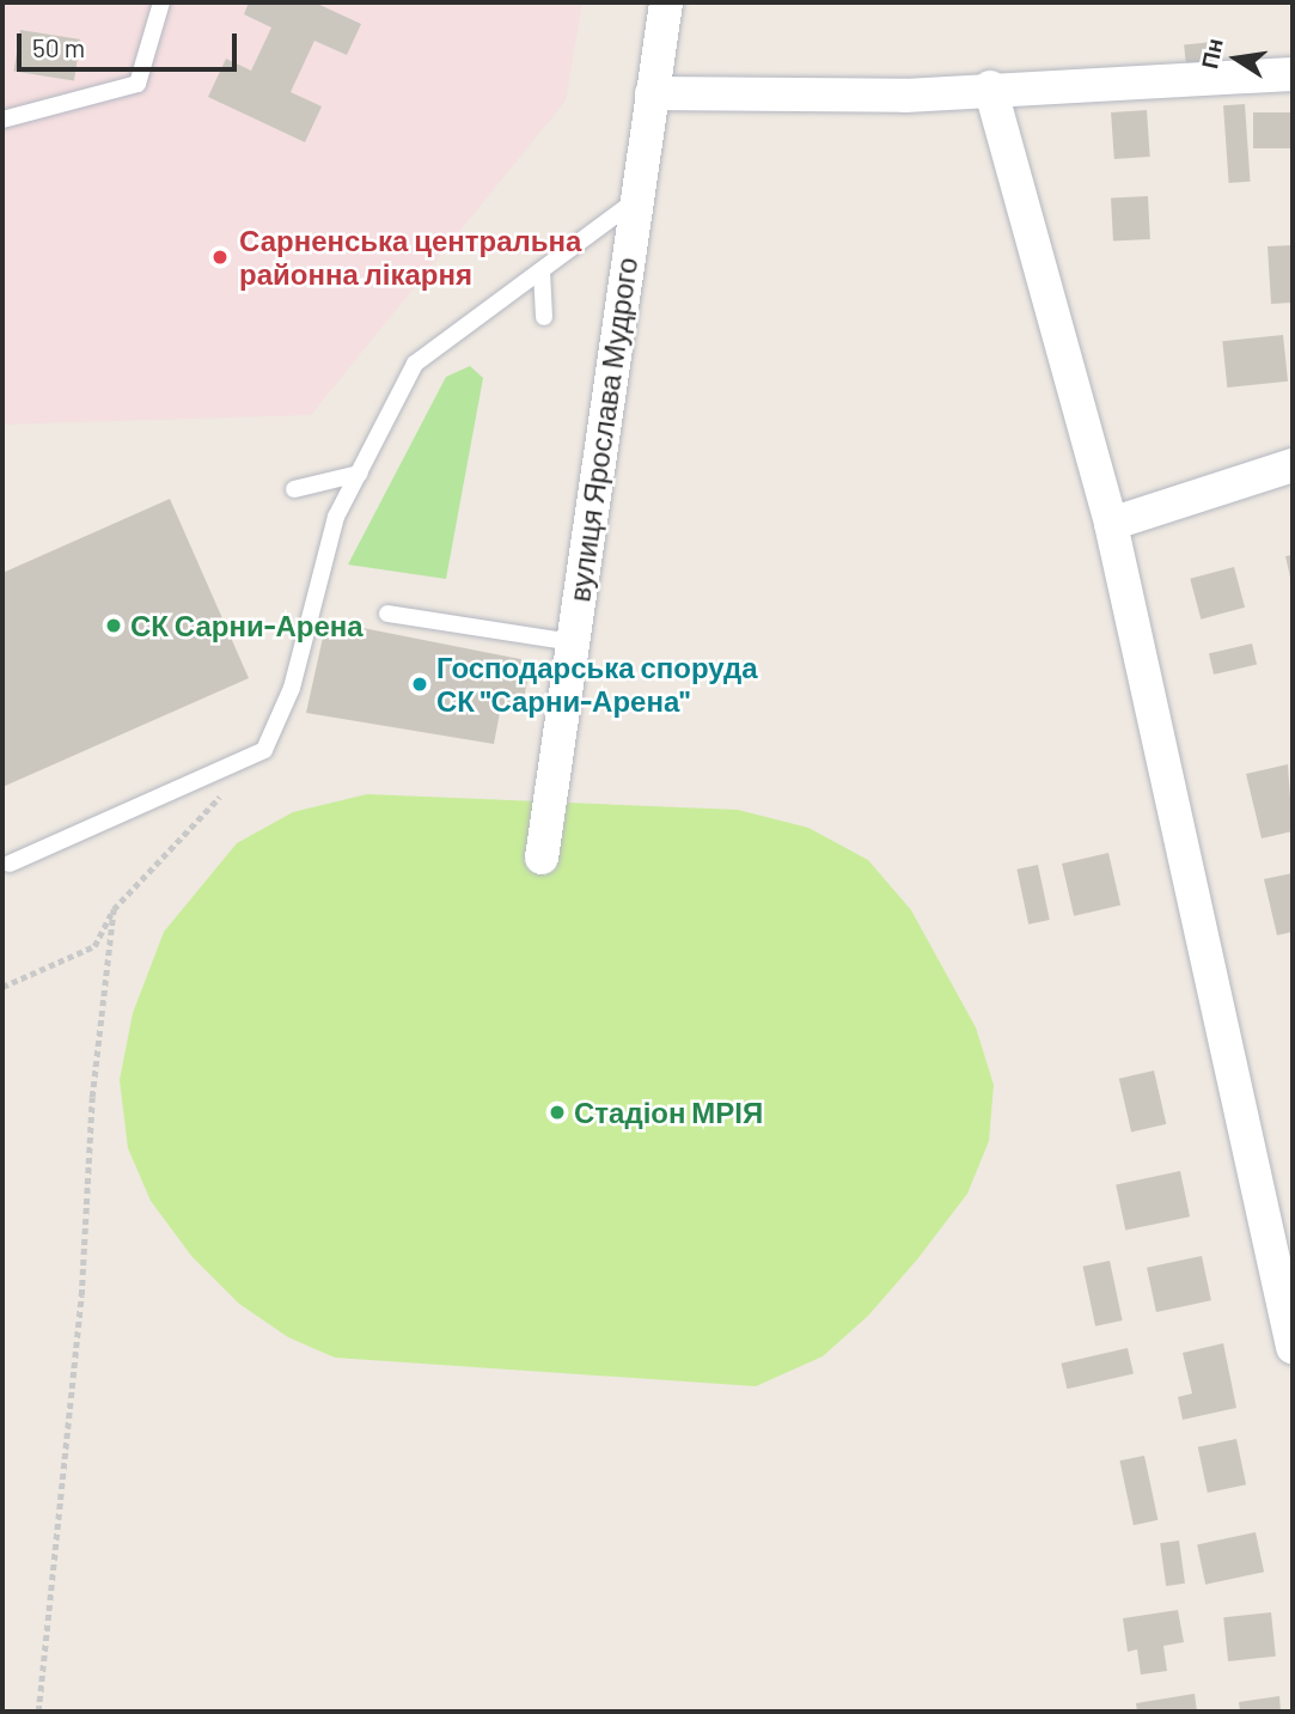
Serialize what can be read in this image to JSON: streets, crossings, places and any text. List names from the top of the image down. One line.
{"streets":{"street":["вулиця Ярослава Мудрого"]},"places":["Сарненська центральна районна лікарня","СК Сарни-Арена","Господарська споруда СК \"Сарни-Арена\"","Стадіон МРІЯ"],"scale_bar":"50 m","north":"left"}
